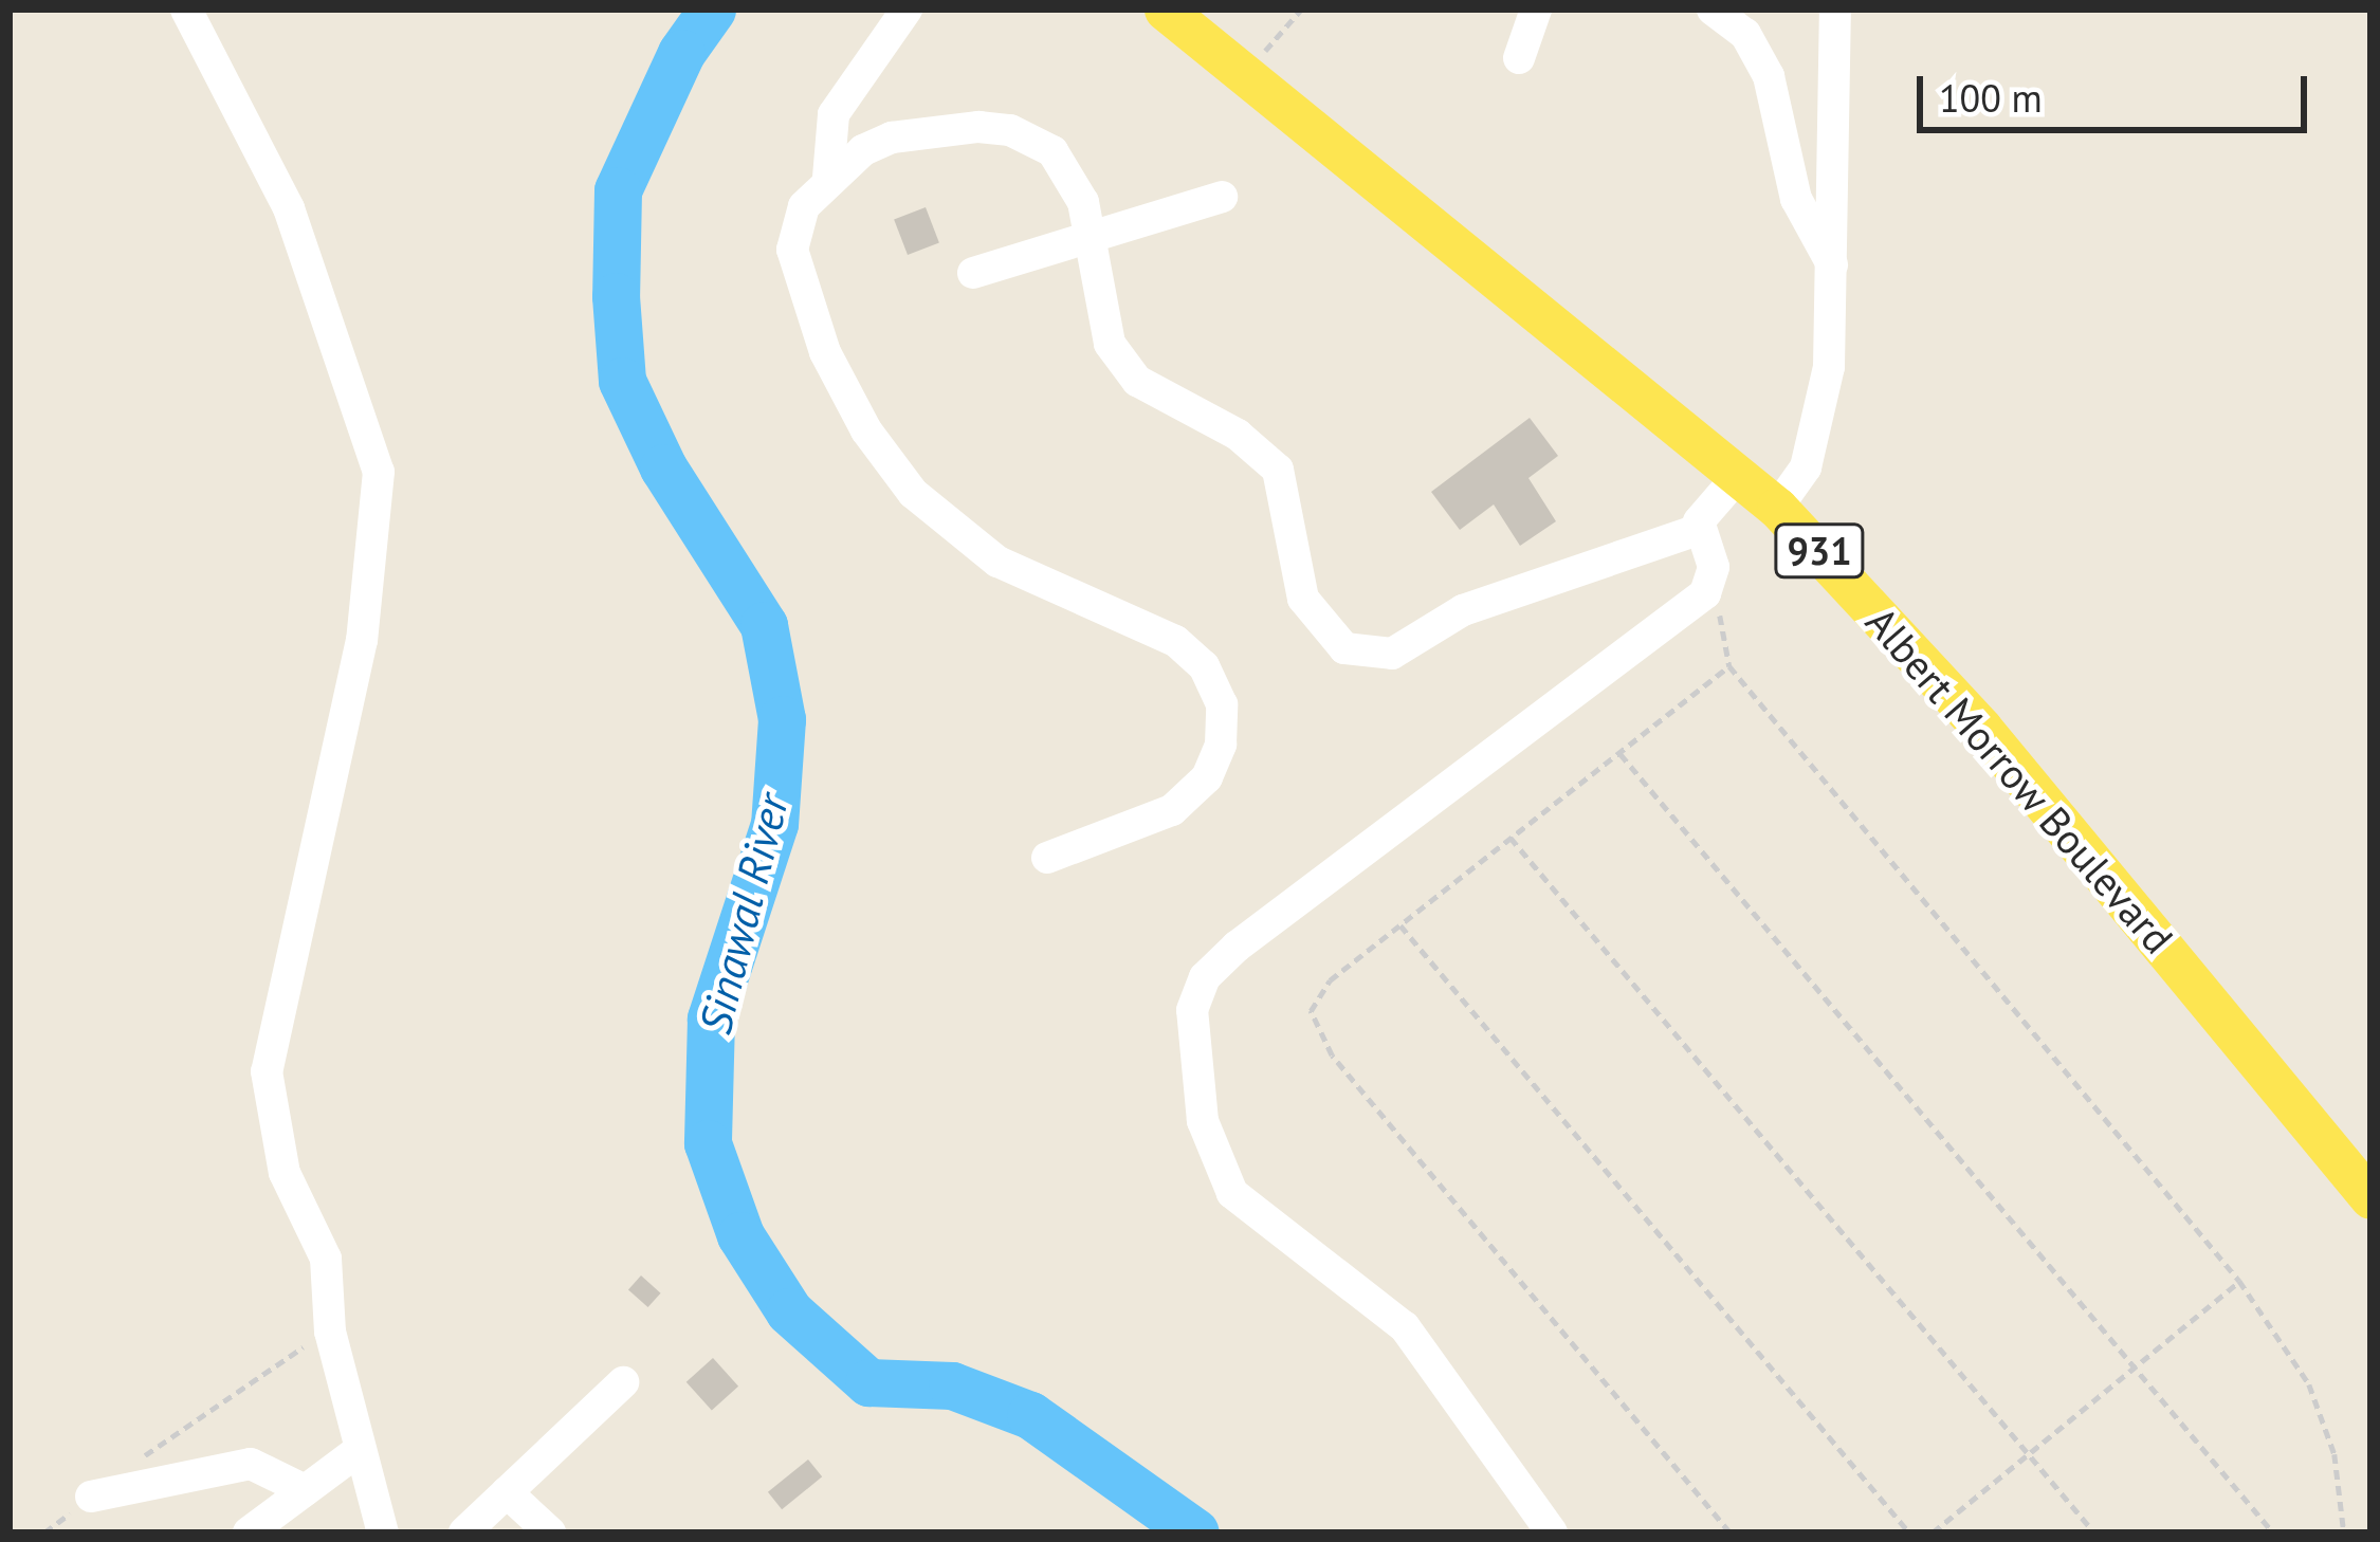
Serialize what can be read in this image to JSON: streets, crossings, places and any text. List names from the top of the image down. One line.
{"streets":{"main road":["931","Albert Morrow Boulevard"]},"water":["Sinawal River"],"scale_bar":"100 m"}
